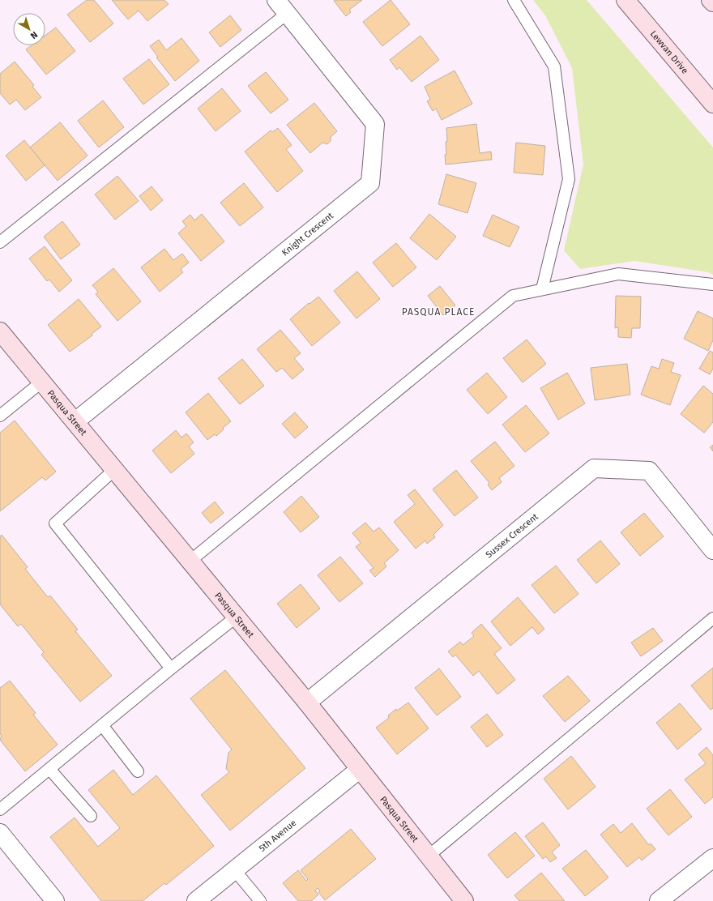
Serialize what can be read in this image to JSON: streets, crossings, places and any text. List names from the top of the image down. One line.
{"streets":{"street":["Lewvan Drive","Knight Crescent","Pasqua Street","Sussex Crescent","5th Avenue"]},"crossings":[["Knight Crescent","Pasqua Street"],["Pasqua Street","Sussex Crescent"],["Pasqua Street","5th Avenue"]],"districts":["PASQUA PLACE"],"north":"bottom right"}
